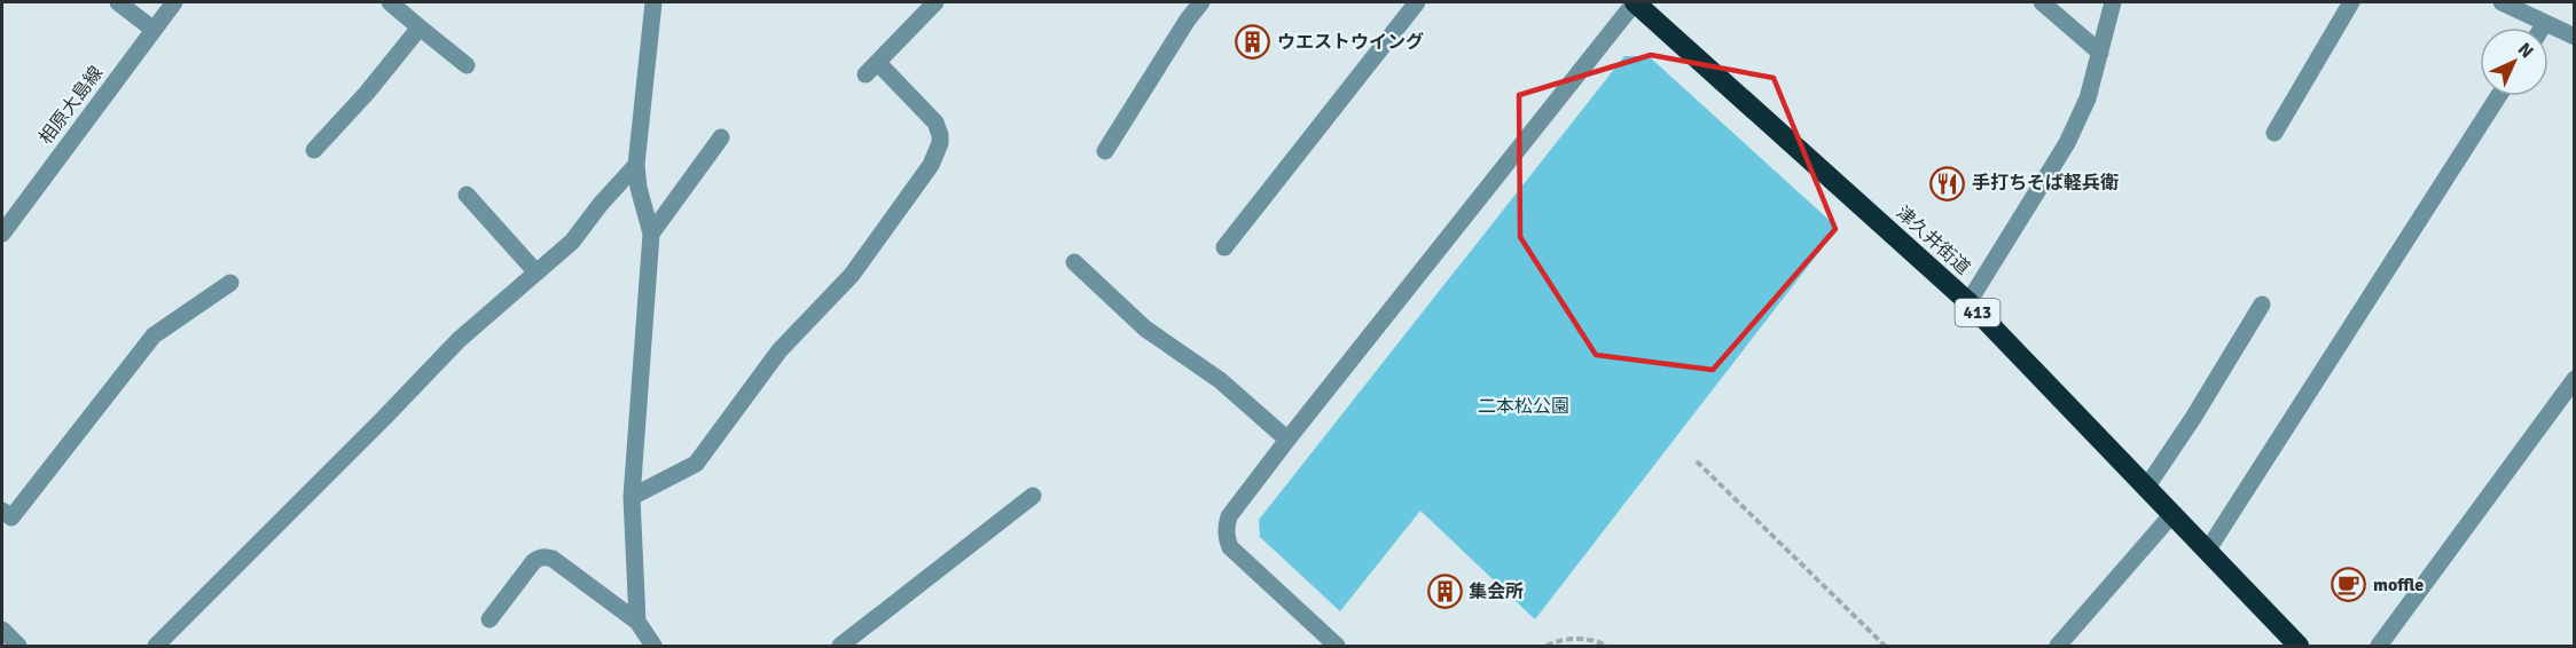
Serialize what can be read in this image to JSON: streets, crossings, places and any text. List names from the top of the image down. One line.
{"streets":{"highway":["津久井街道","413"],"street":["相原大島線"]},"parks":["二本松公園"],"places":{"building":["ウエストウイング","集会所"],"restaurant":["手打ちそば軽兵衛"],"cafe":["moffle"]},"north":"top right"}
